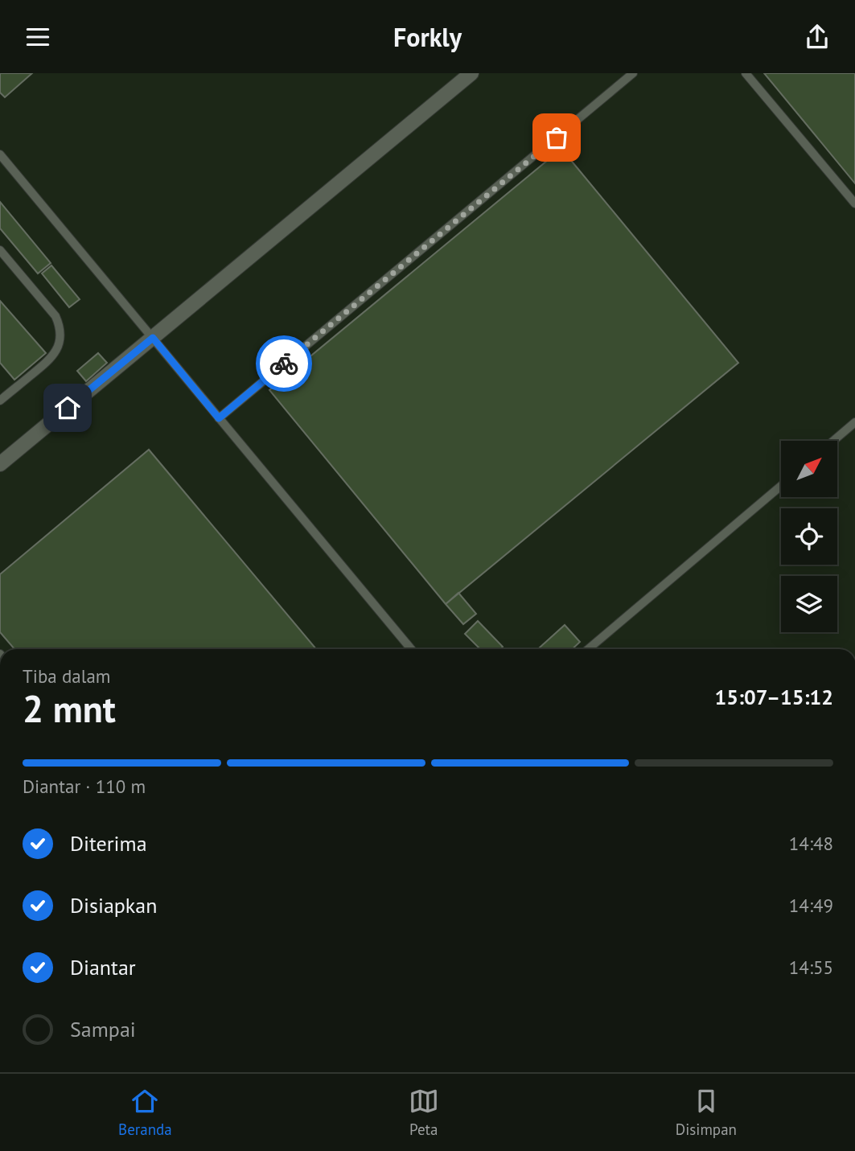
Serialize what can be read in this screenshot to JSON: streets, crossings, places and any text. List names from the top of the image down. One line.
{"north":"top right","page":{"header":"Forkly","heading":["2 mnt","Tiba dalam","15:07–15:12"],"bar":"Diantar · 110 m","list":[["Diterima","14:48"],["Disiapkan","14:49"],["Diantar","14:55"],"Sampai"],"tabs":["Beranda","Peta","Disimpan"]}}
